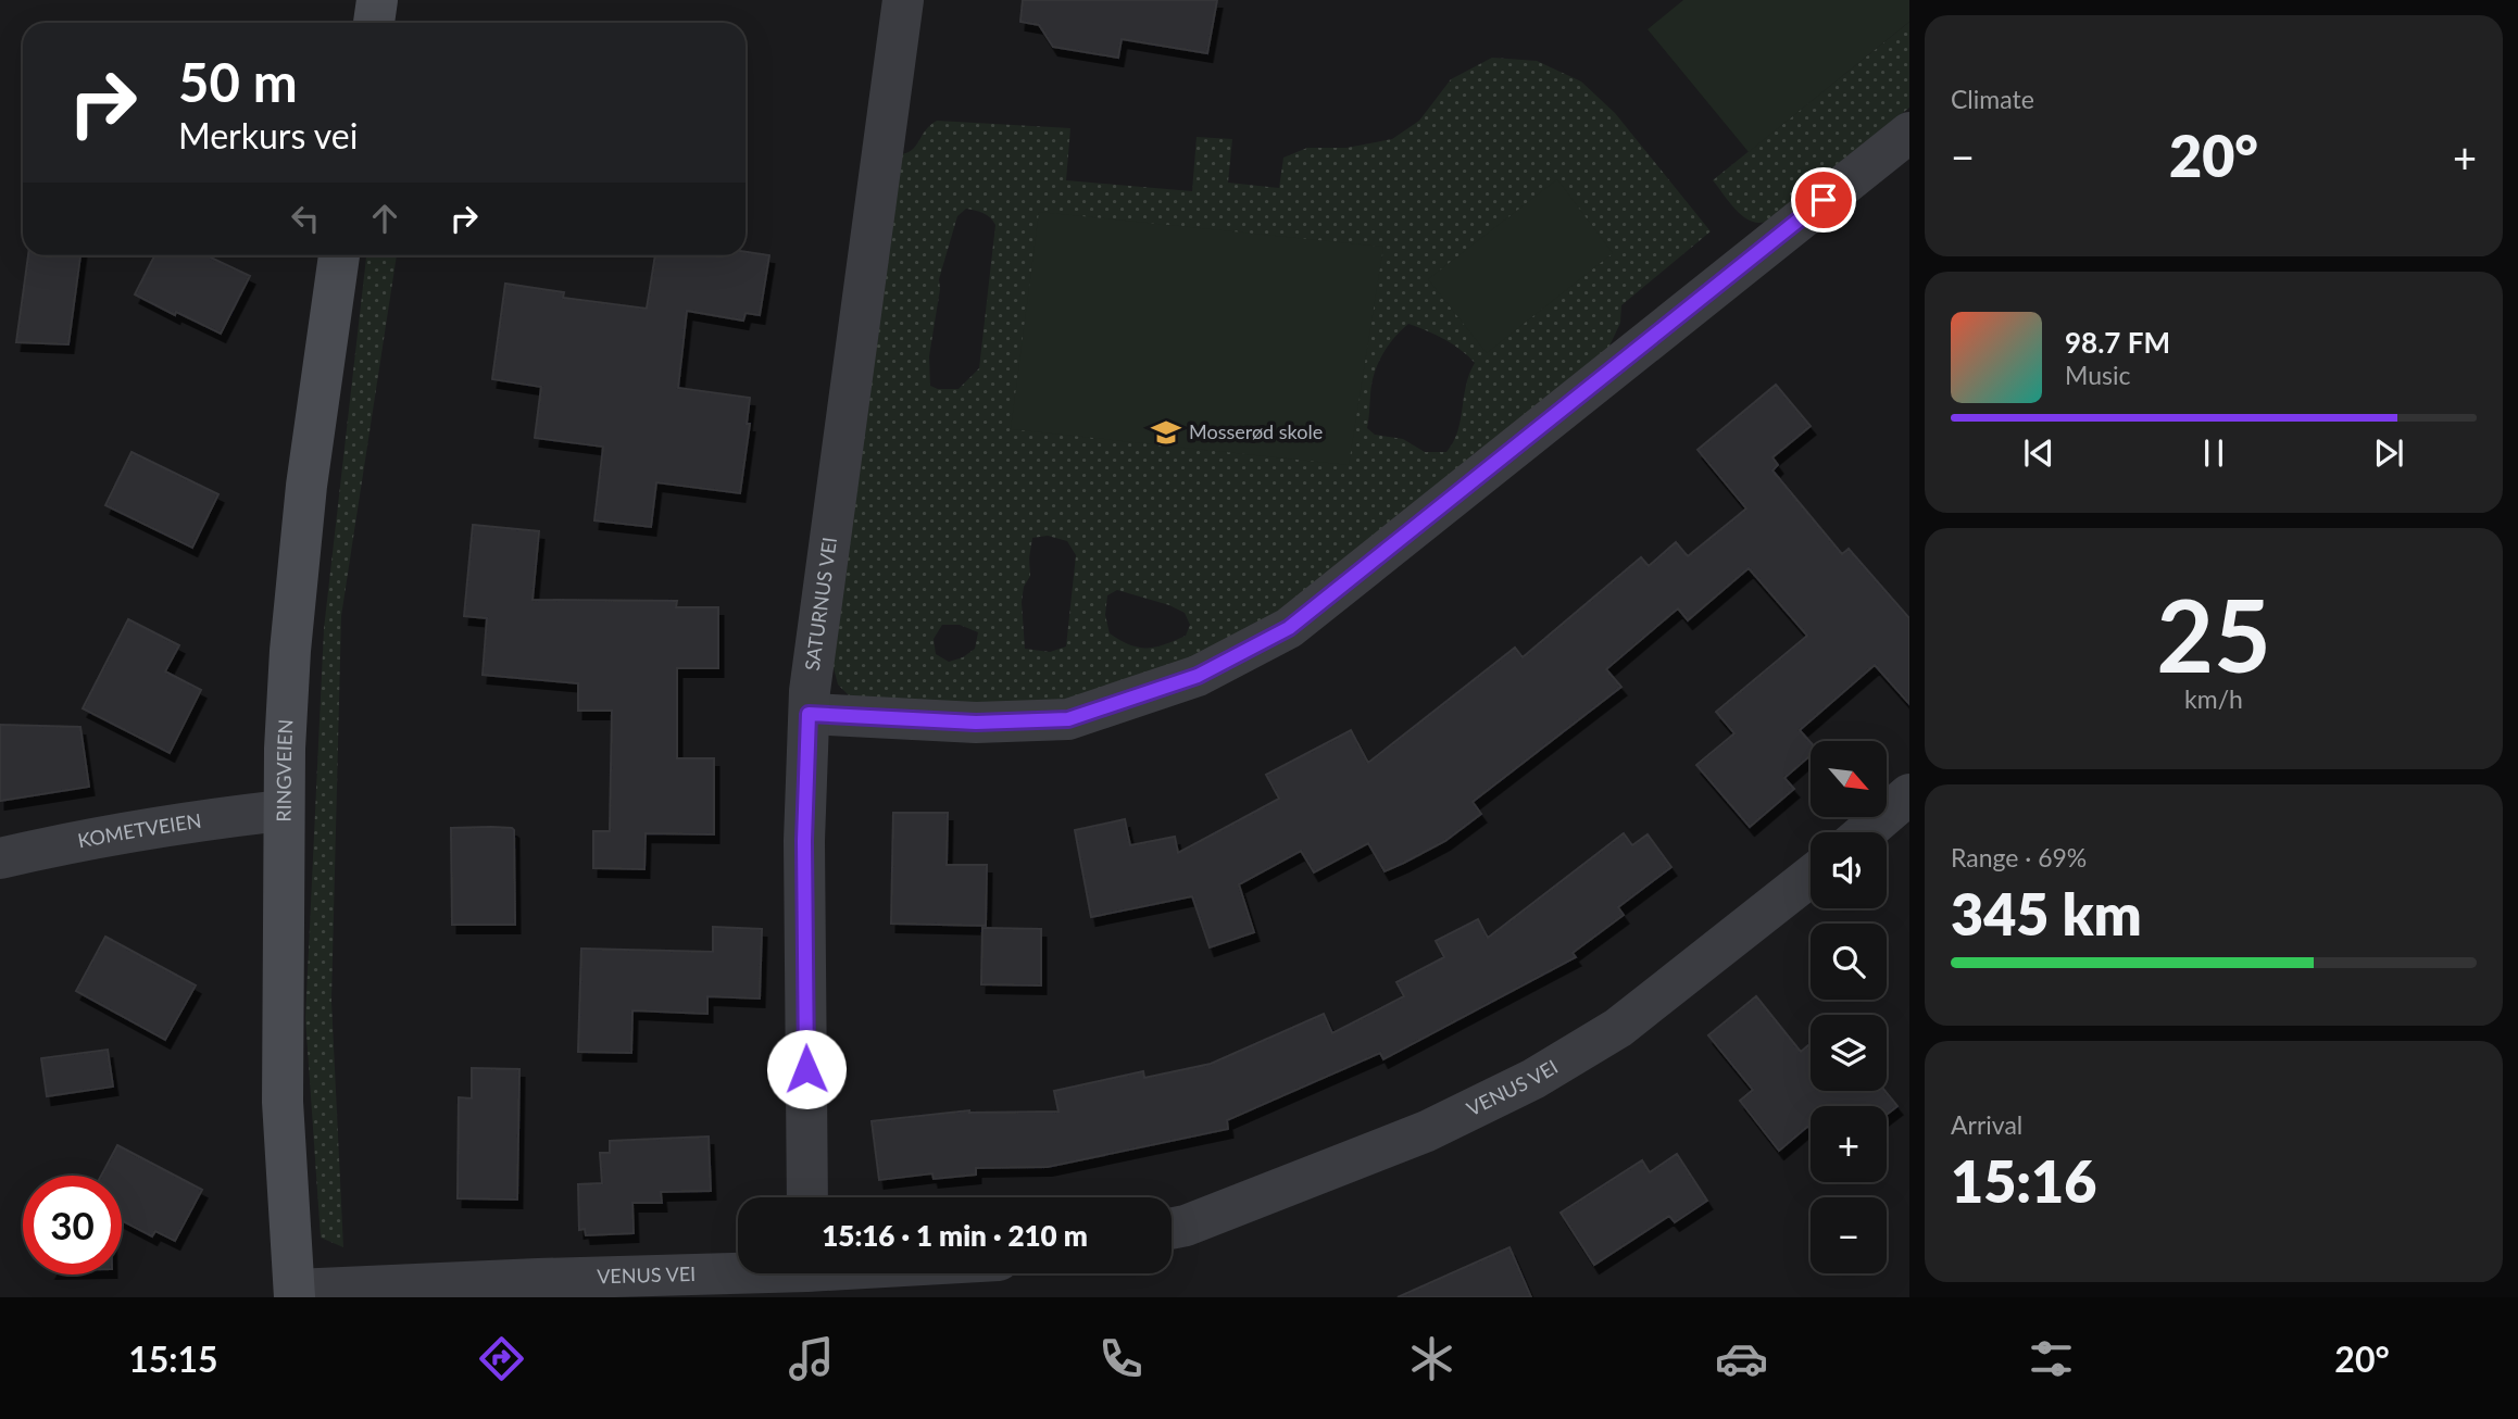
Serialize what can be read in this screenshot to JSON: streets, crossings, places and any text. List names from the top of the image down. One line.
{"streets":{"main road":["RINGVEIEN"],"street":["SATURNUS VEI","KOMETVEIEN","VENUS VEI"]},"crossings":[["RINGVEIEN","KOMETVEIEN"],["RINGVEIEN","VENUS VEI"]],"places":{"school or university":["Mosserød skole"]},"north":"bottom right","page":{"tile":["Climate",["25","km/h"],["Range · 69%","345 km"],["Arrival","15:16"]],"turn":["50 m","Merkurs vei"],"heat":["−","20°","+"],"song":["98.7 FM","Music"],"map_buttons":["+","−"],"limit":"30","trip":"15:16 · 1 min · 210 m","tabs":["15:15","20°"]}}
